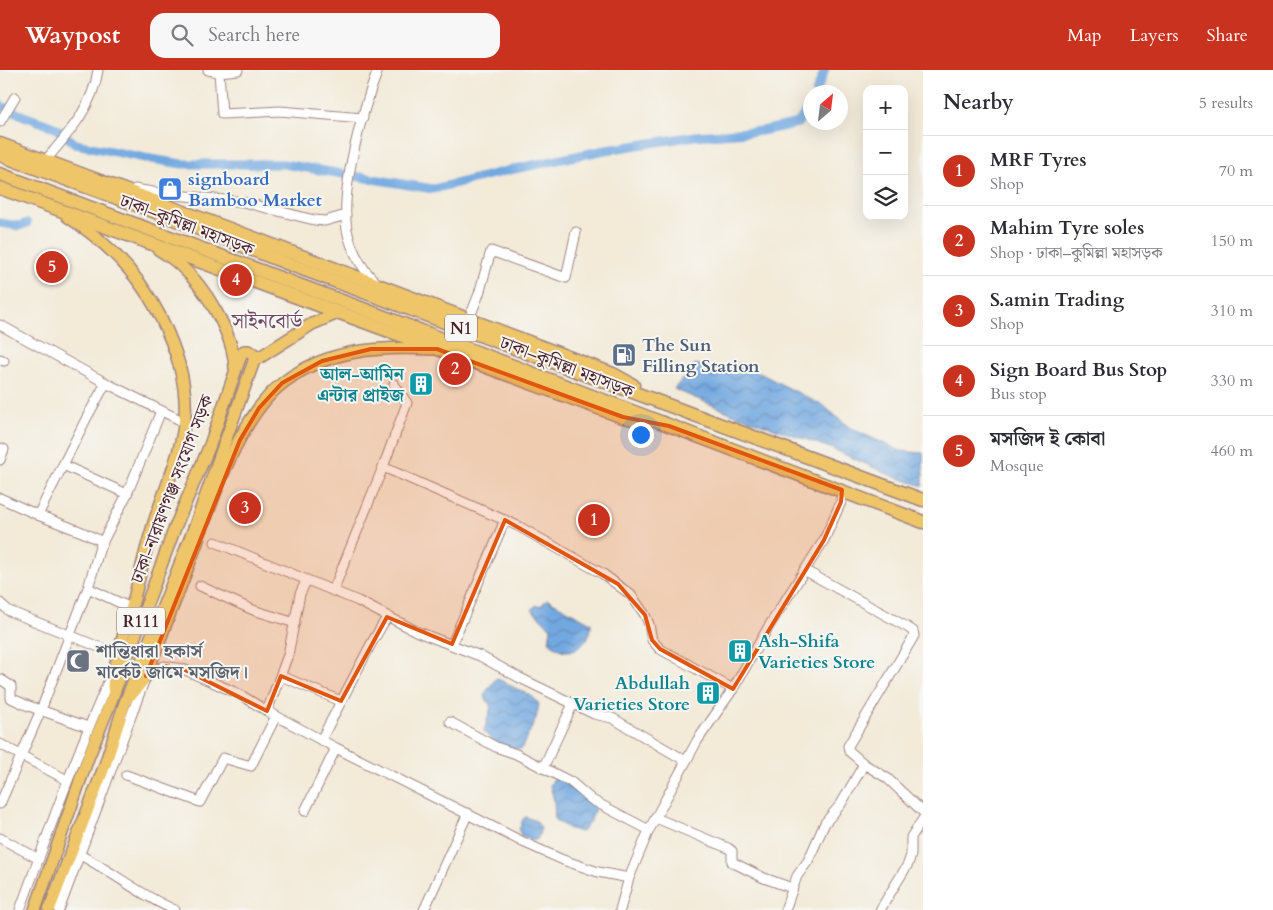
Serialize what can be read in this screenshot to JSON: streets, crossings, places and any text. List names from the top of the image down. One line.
{"streets":{"highway":["ঢাকা–কুমিল্লা মহাসড়ক","N1"],"main road":["ঢাকা-নারায়ণগঞ্জ সংযোগ সড়ক","R111"]},"crossings":[["ঢাকা-নারায়ণগঞ্জ সংযোগ সড়ক","R111"]],"districts":["সাইনবোর্ড"],"places":{"shop":["signboard Bamboo Market"],"fuel station":["The Sun Filling Station"],"building":["আল-আমিন এন্টার প্রাইজ","Ash-Shifa Varieties Store","Abdullah Varieties Store"],"mosque":["শান্তিধারা হকার্স মার্কেট জামে মসজিদ।"]},"north":"top right","page":{"header":"Waypost","search":"Search here","nav":["Map","Layers","Share"],"heading":["Nearby","5 results"],"map_buttons":["+","−"],"list":[{"mark":"1","name":"MRF Tyres","note":"Shop","value":"70 m"},{"mark":"2","name":"Mahim Tyre soles","note":"Shop · ঢাকা–কুমিল্লা মহাসড়ক","value":"150 m"},{"mark":"3","name":"S.amin Trading","note":"Shop","value":"310 m"},{"mark":"4","name":"Sign Board Bus Stop","note":"Bus stop","value":"330 m"},{"mark":"5","name":"মসজিদ ই কোবা","note":"Mosque","value":"460 m"}],"pins":["5","4","2","3","1"]}}
